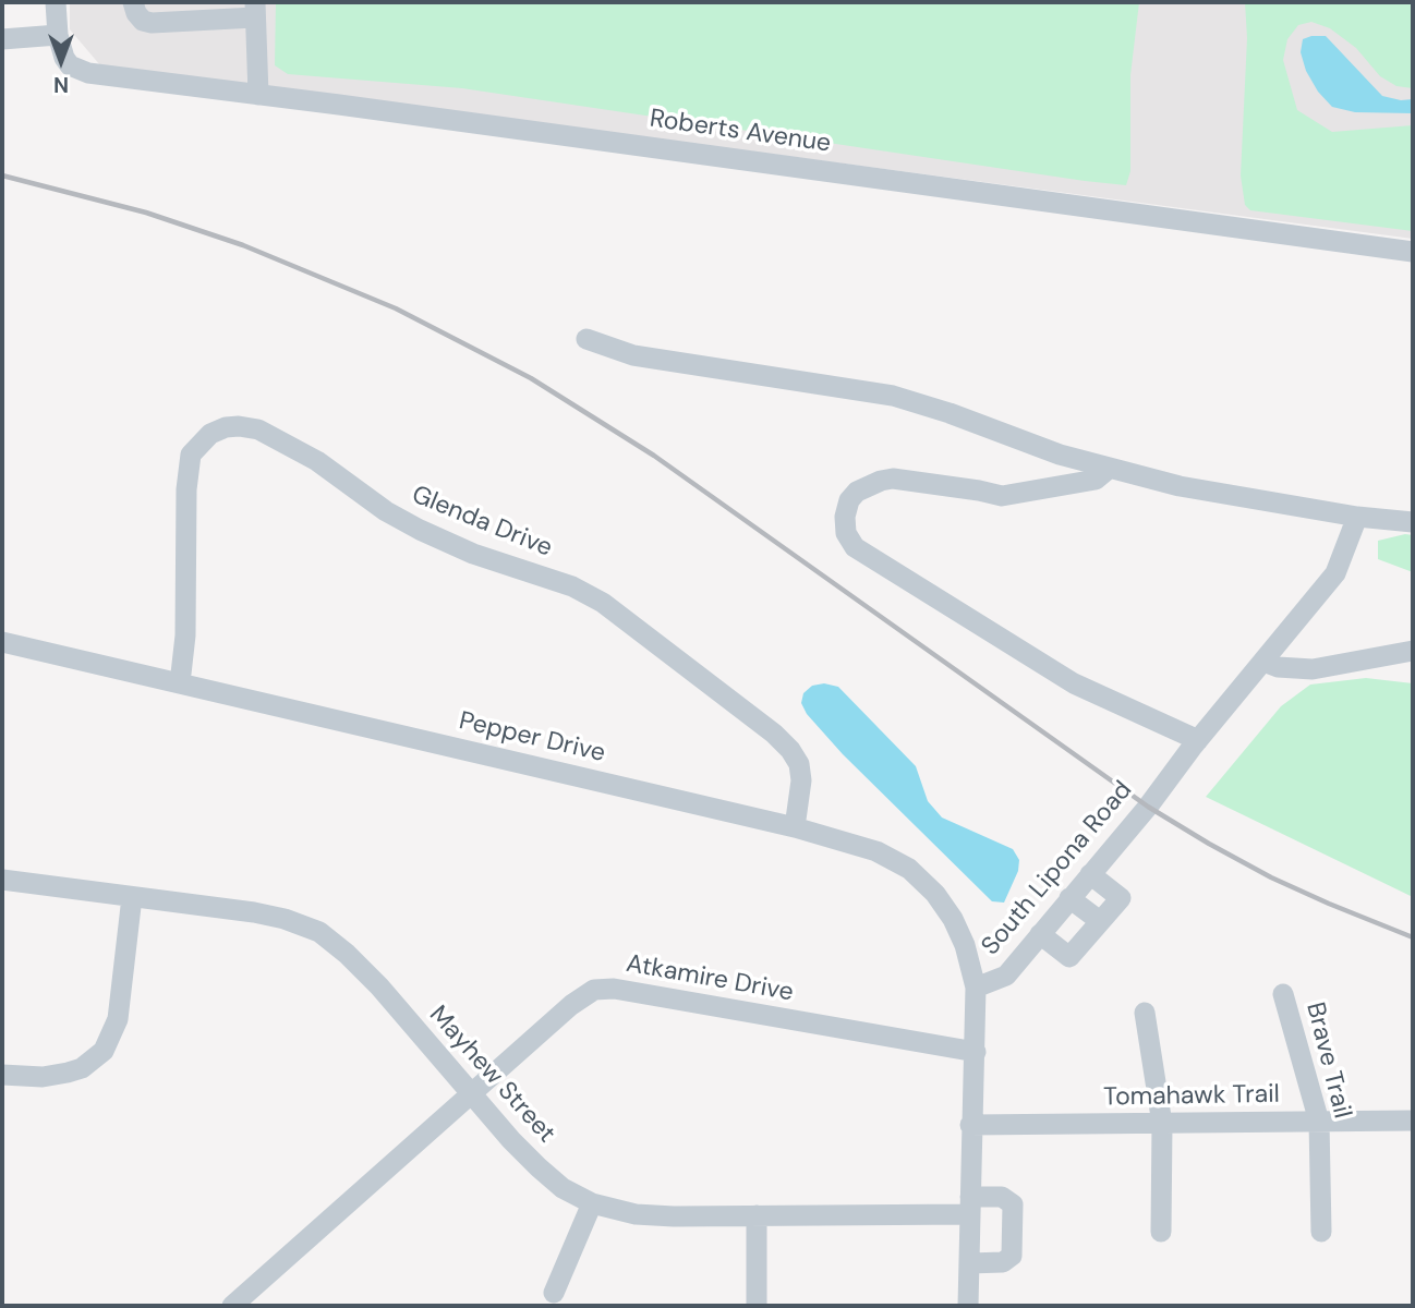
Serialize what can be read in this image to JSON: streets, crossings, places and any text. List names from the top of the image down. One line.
{"streets":{"street":["Roberts Avenue","Glenda Drive","Pepper Drive","South Lipona Road","Atkamire Drive","Brave Trail","Mayhew Street","Tomahawk Trail"]},"crossings":[["Glenda Drive","Pepper Drive"],["Pepper Drive","South Lipona Road"],["South Lipona Road","Atkamire Drive"],["South Lipona Road","Mayhew Street"],["South Lipona Road","Tomahawk Trail"],["Atkamire Drive","Mayhew Street"],["Brave Trail","Tomahawk Trail"]],"north":"bottom"}
